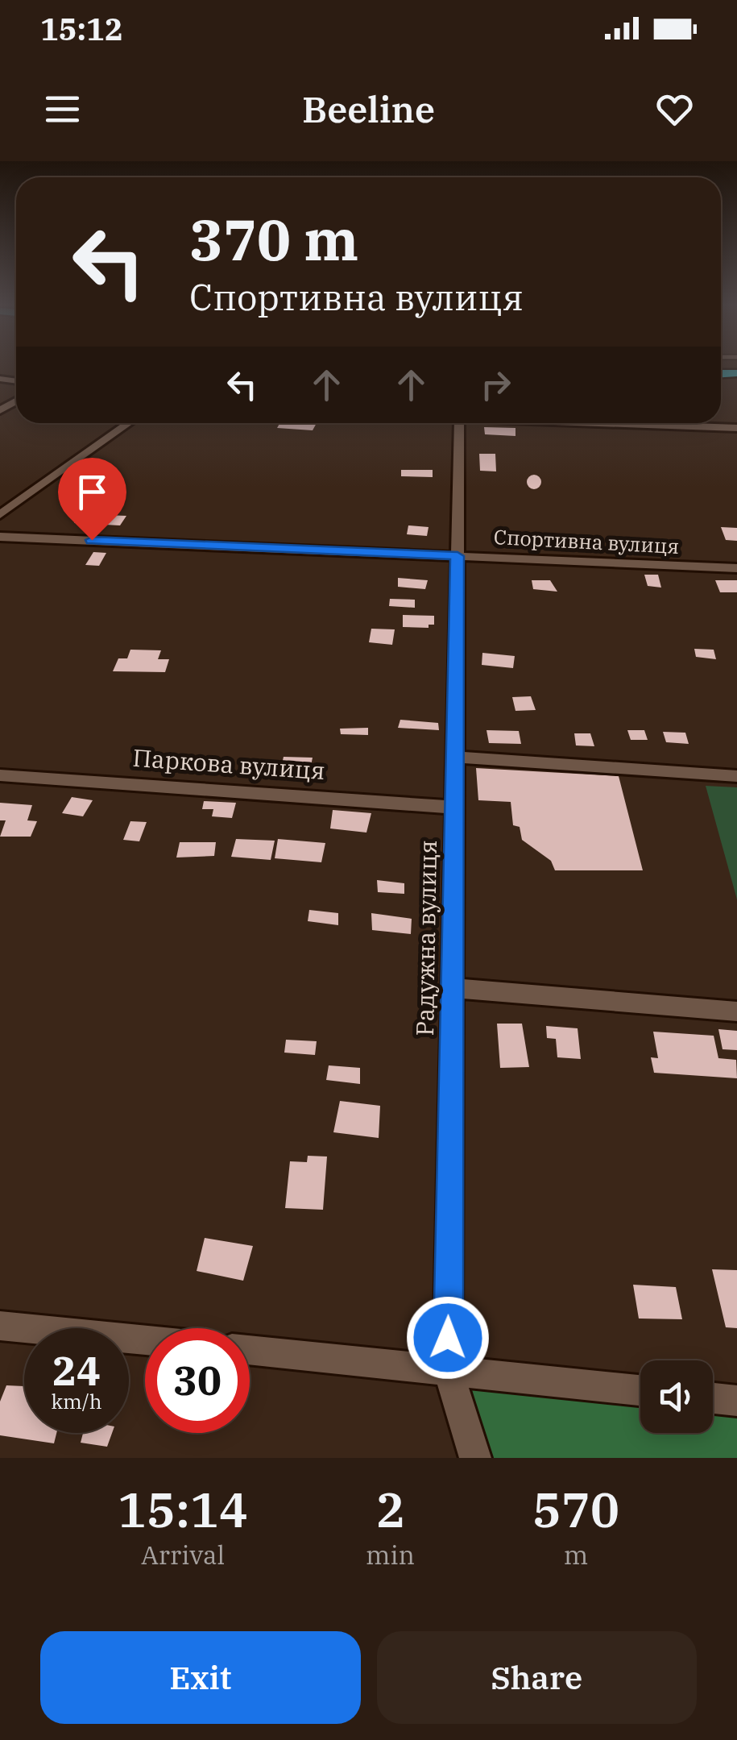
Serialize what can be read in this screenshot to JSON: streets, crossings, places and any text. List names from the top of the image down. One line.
{"streets":{"street":["Спортивна вулиця","Паркова вулиця","Радужна вулиця"]},"crossings":[["Спортивна вулиця","Радужна вулиця"],["Паркова вулиця","Радужна вулиця"]],"page":{"status":"15:12","header":"Beeline","turn":["370 m","Спортивна вулиця"],"speed":"24 km/h","limit":"30","eta":["15:14","Arrival","2","min","570","m"],"buttons":["Exit","Share"]}}
